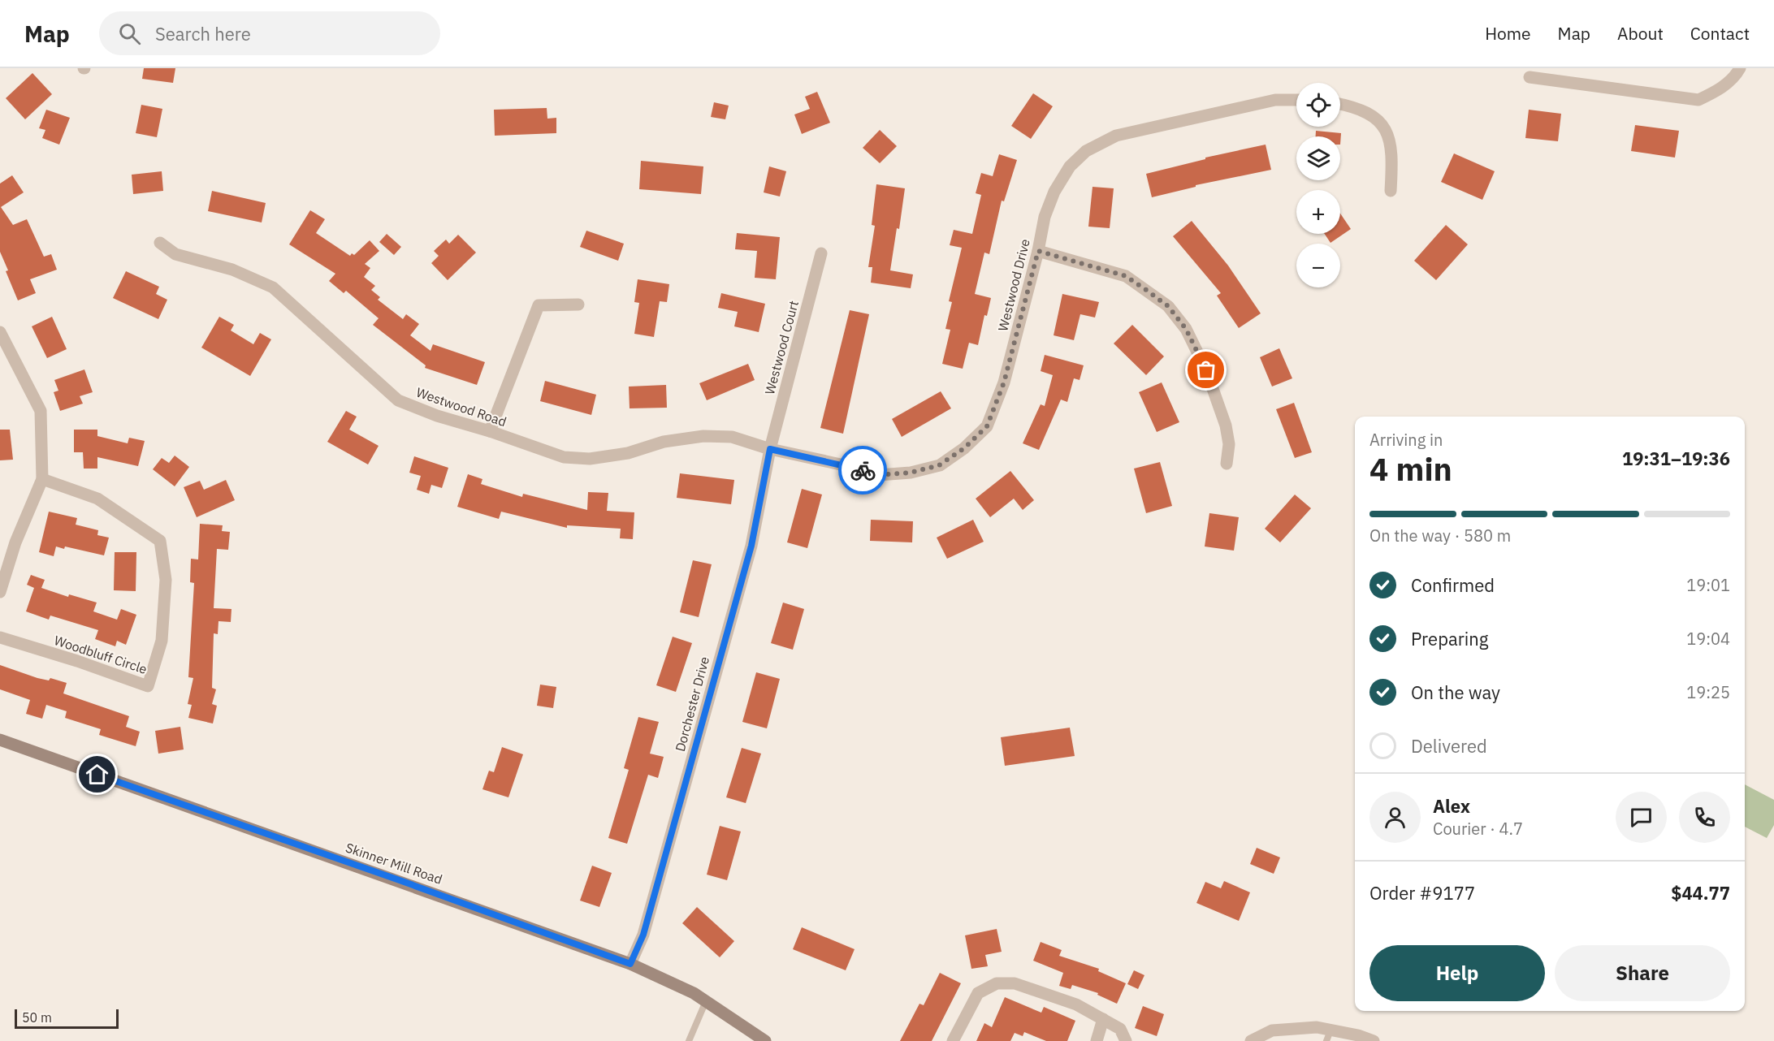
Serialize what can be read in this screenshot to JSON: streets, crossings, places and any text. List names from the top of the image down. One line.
{"streets":{"street":["Westwood Drive","Westwood Court","Westwood Road","Woodbluff Circle","Dorchester Drive","Skinner Mill Road"]},"crossings":[["Westwood Drive","Westwood Court"],["Westwood Drive","Westwood Road"],["Westwood Drive","Dorchester Drive"],["Westwood Court","Westwood Road"],["Westwood Court","Dorchester Drive"],["Westwood Road","Dorchester Drive"],["Dorchester Drive","Skinner Mill Road"]],"scale_bar":"50 m","page":{"header":"Map","search":"Search here","nav":["Home","Map","About","Contact"],"map_buttons":["+","−"],"heading":["4 min","Arriving in","19:31–19:36"],"panel":["Alex","Courier · 4.7","Order #9177","$44.77"],"bar":"On the way · 580 m","list":[["Confirmed","19:01"],["Preparing","19:04"],["On the way","19:25"],"Delivered"],"buttons":["Help","Share"],"scale":"50 m"}}
